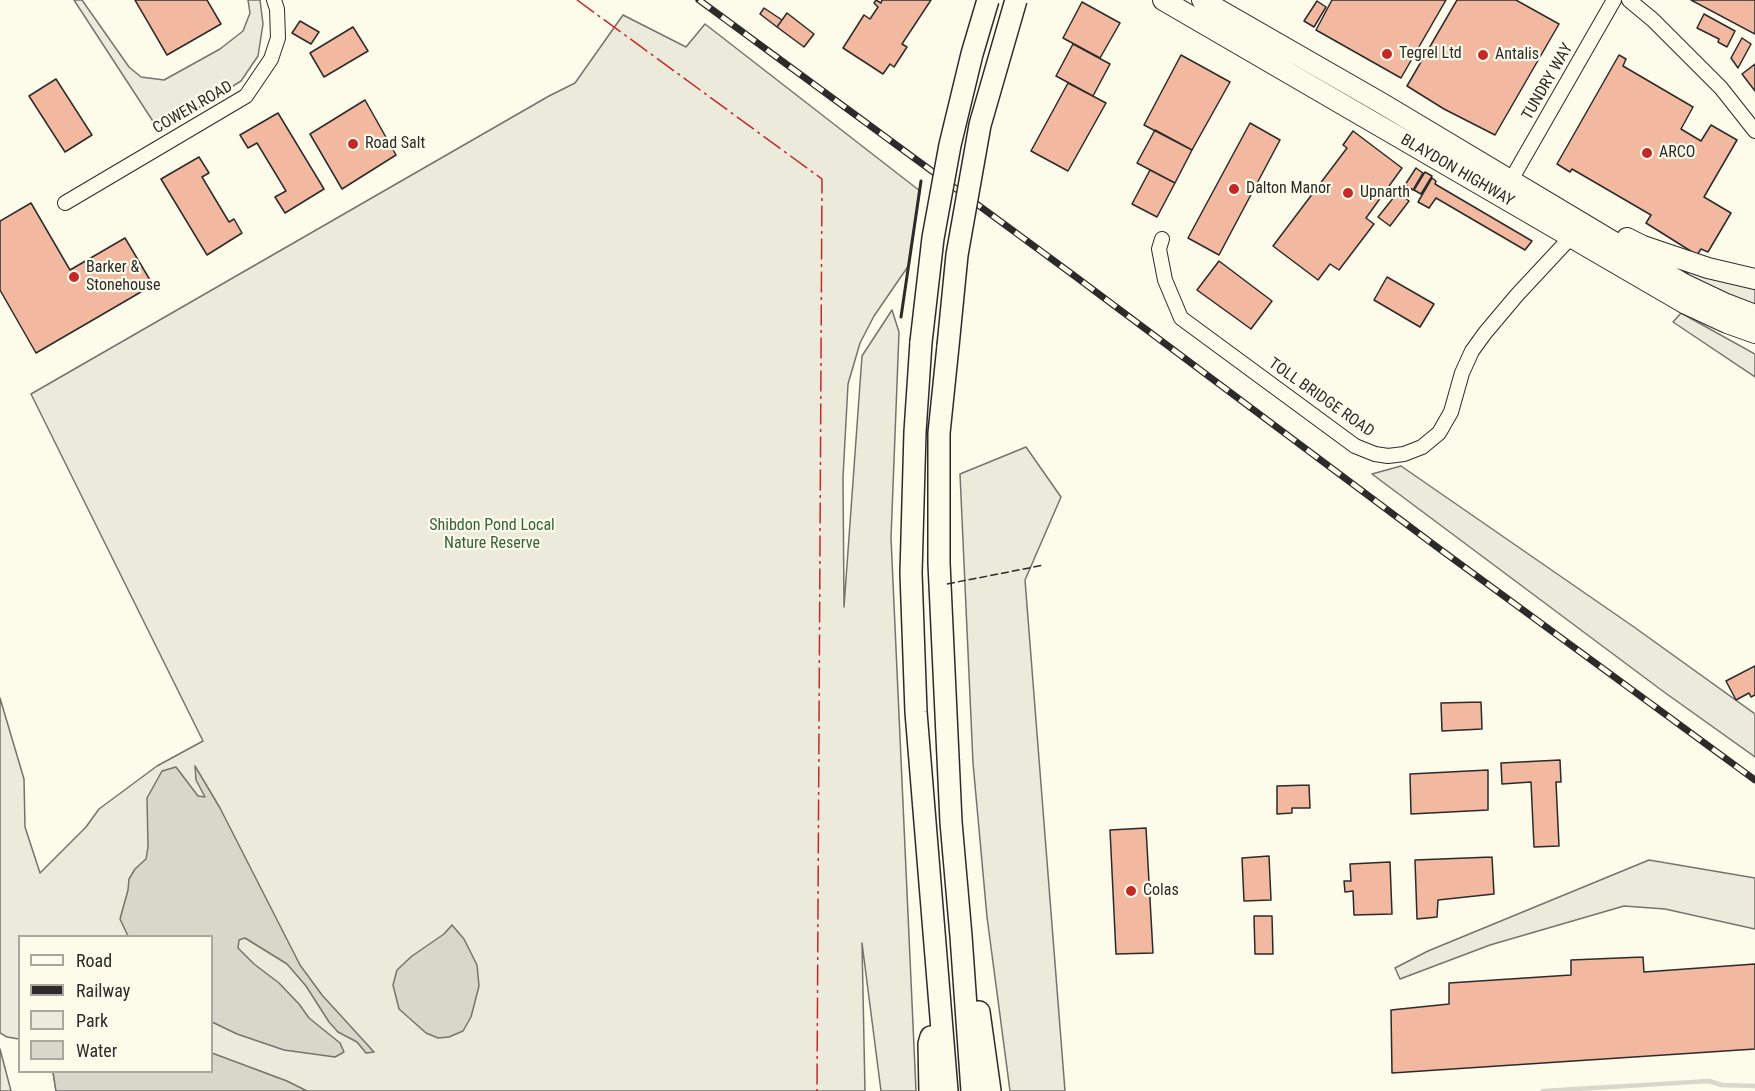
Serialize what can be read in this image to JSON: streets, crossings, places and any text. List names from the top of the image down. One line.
{"streets":{"main road":["BLAYDON HIGHWAY"],"street":["TUNDRY WAY","COWEN ROAD","TOLL BRIDGE ROAD"]},"crossings":[["TUNDRY WAY","BLAYDON HIGHWAY"],["BLAYDON HIGHWAY","TOLL BRIDGE ROAD"]],"parks":["Shibdon Pond Local Nature Reserve"],"places":["Tegrel Ltd","Antalis","Road Salt","ARCO","Dalton Manor","Upnarth","Barker & Stonehouse","Colas"],"legend":["Road","Railway","Park","Water"]}
